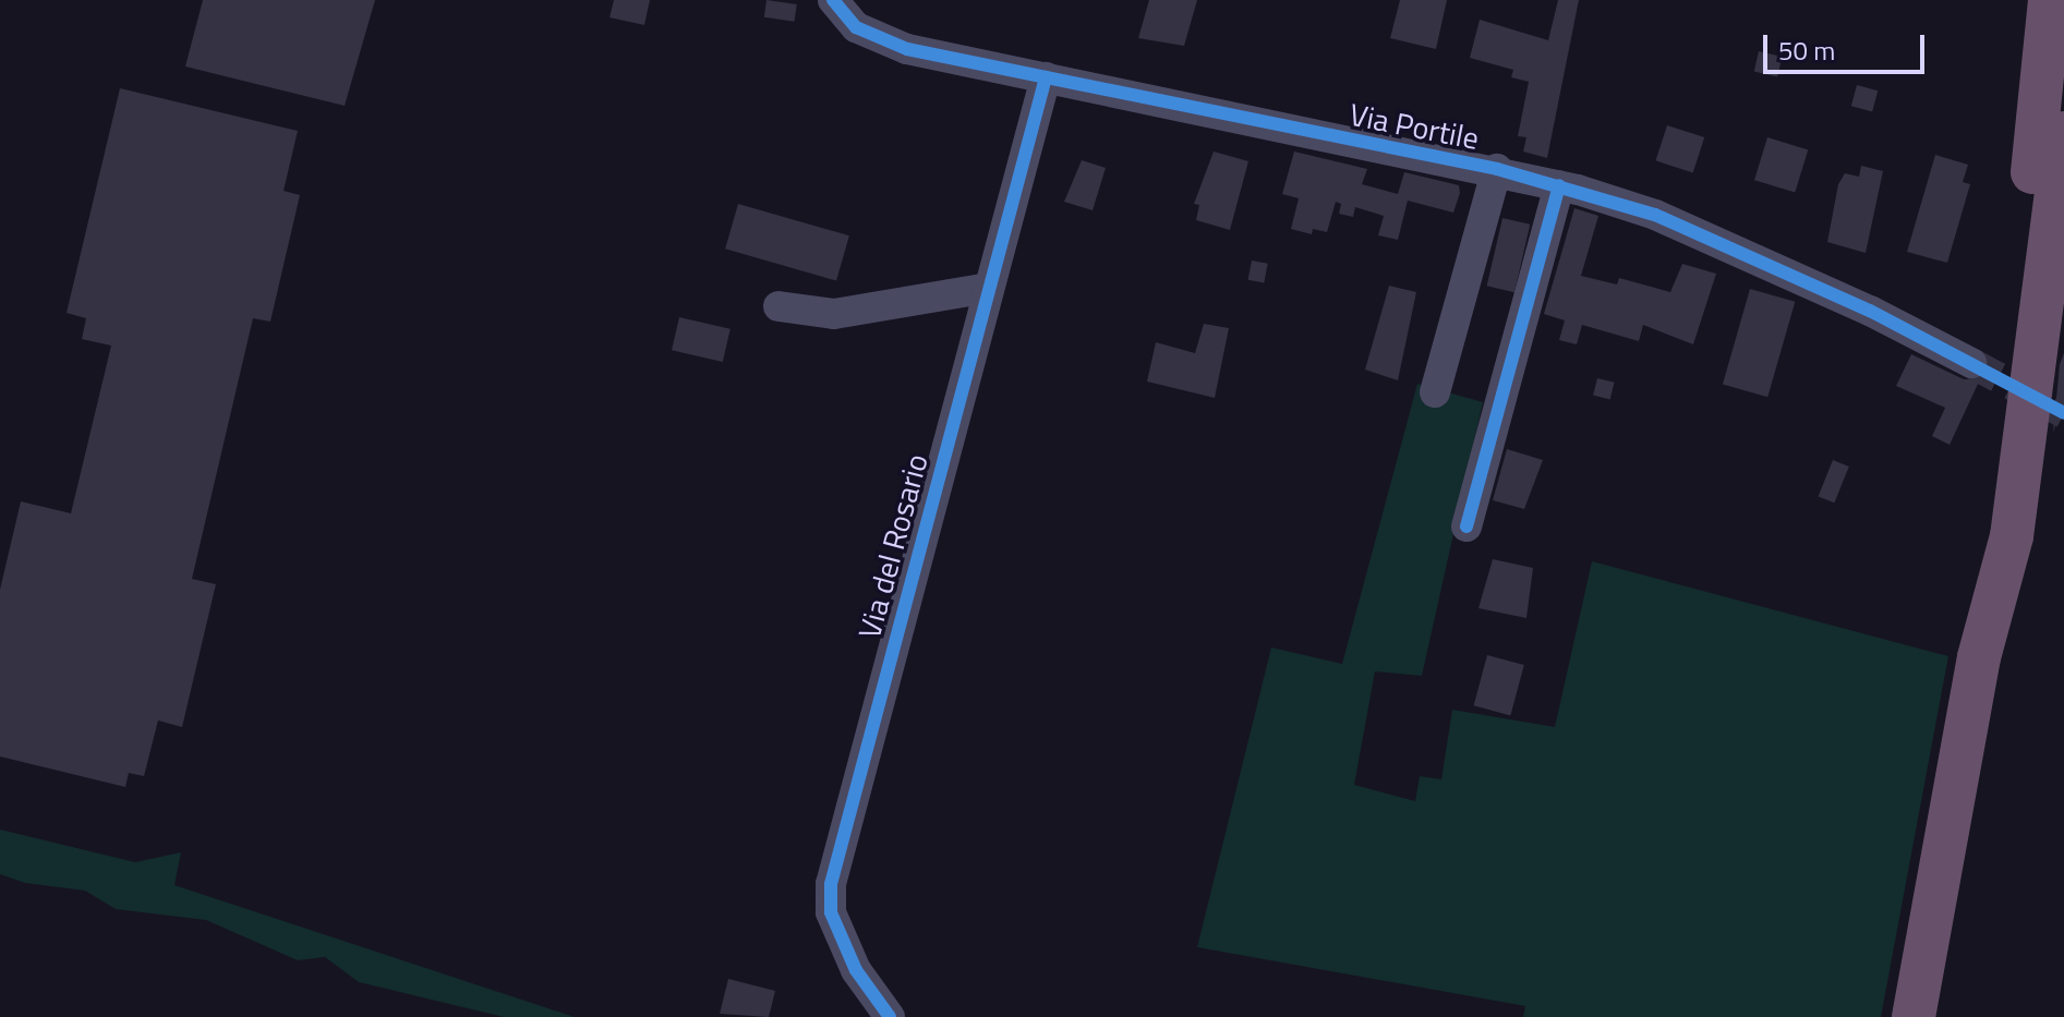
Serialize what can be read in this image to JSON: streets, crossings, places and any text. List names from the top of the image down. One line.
{"streets":{"street":["Via Portile","Via del Rosario"]},"crossings":[["Via Portile","Via del Rosario"]],"scale_bar":"50 m"}
